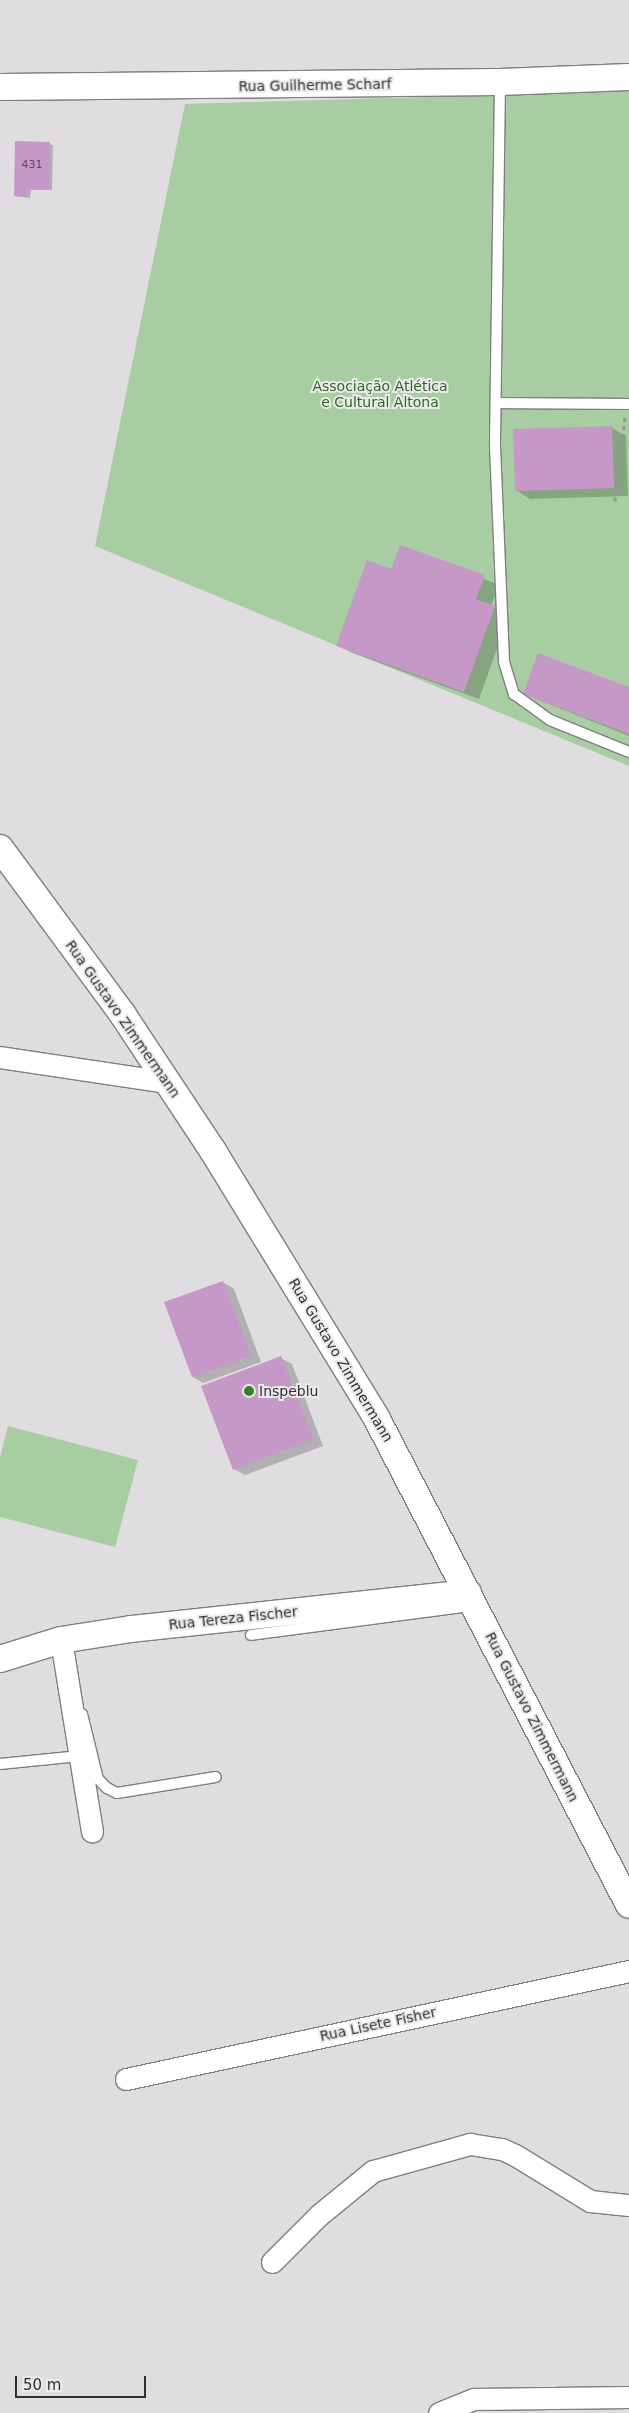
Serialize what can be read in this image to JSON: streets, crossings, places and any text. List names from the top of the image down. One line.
{"streets":{"street":["Rua Guilherme Scharf","Rua Gustavo Zimmermann","Rua Tereza Fischer","Rua Lisete Fisher"]},"crossings":[["Rua Gustavo Zimmermann","Rua Tereza Fischer"]],"parks":["Associação Atlética e Cultural Altona"],"places":["Inspeblu"],"house_numbers":["431"],"scale_bar":"50 m"}
